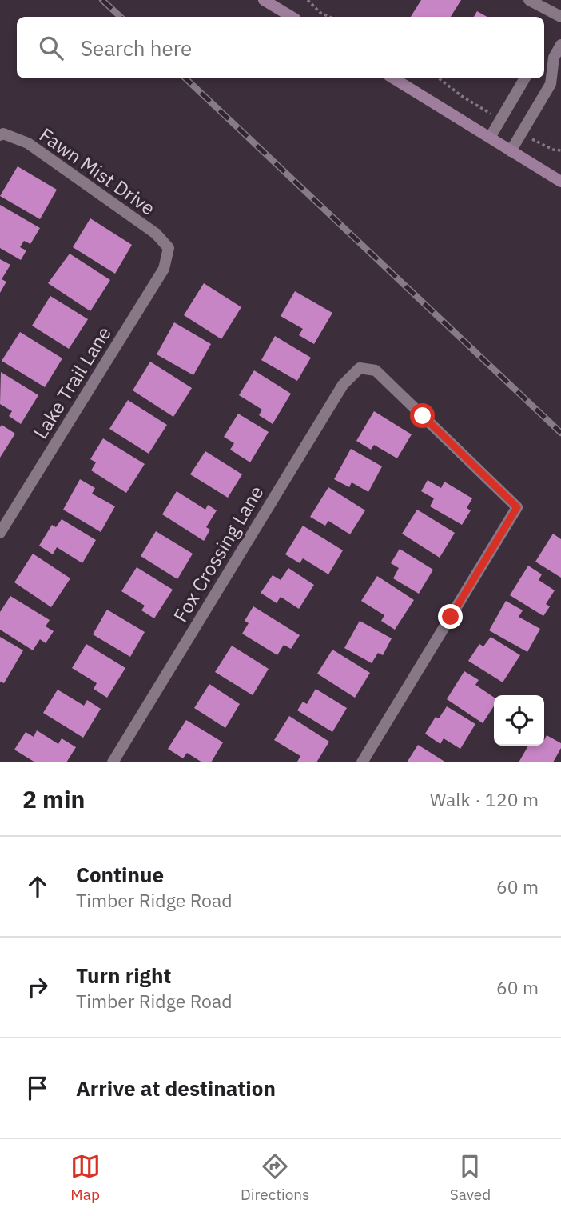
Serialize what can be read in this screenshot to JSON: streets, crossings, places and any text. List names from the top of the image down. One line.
{"streets":{"street":["Fawn Mist Drive","Lake Trail Lane","Fox Crossing Lane"]},"crossings":[["Fawn Mist Drive","Lake Trail Lane"]],"page":{"search":"Search here","heading":["2 min","Walk · 120 m"],"list":[["Continue","Timber Ridge Road","60 m"],["Turn right","Timber Ridge Road","60 m"],"Arrive at destination"],"nav":["Map","Directions","Saved"]}}
